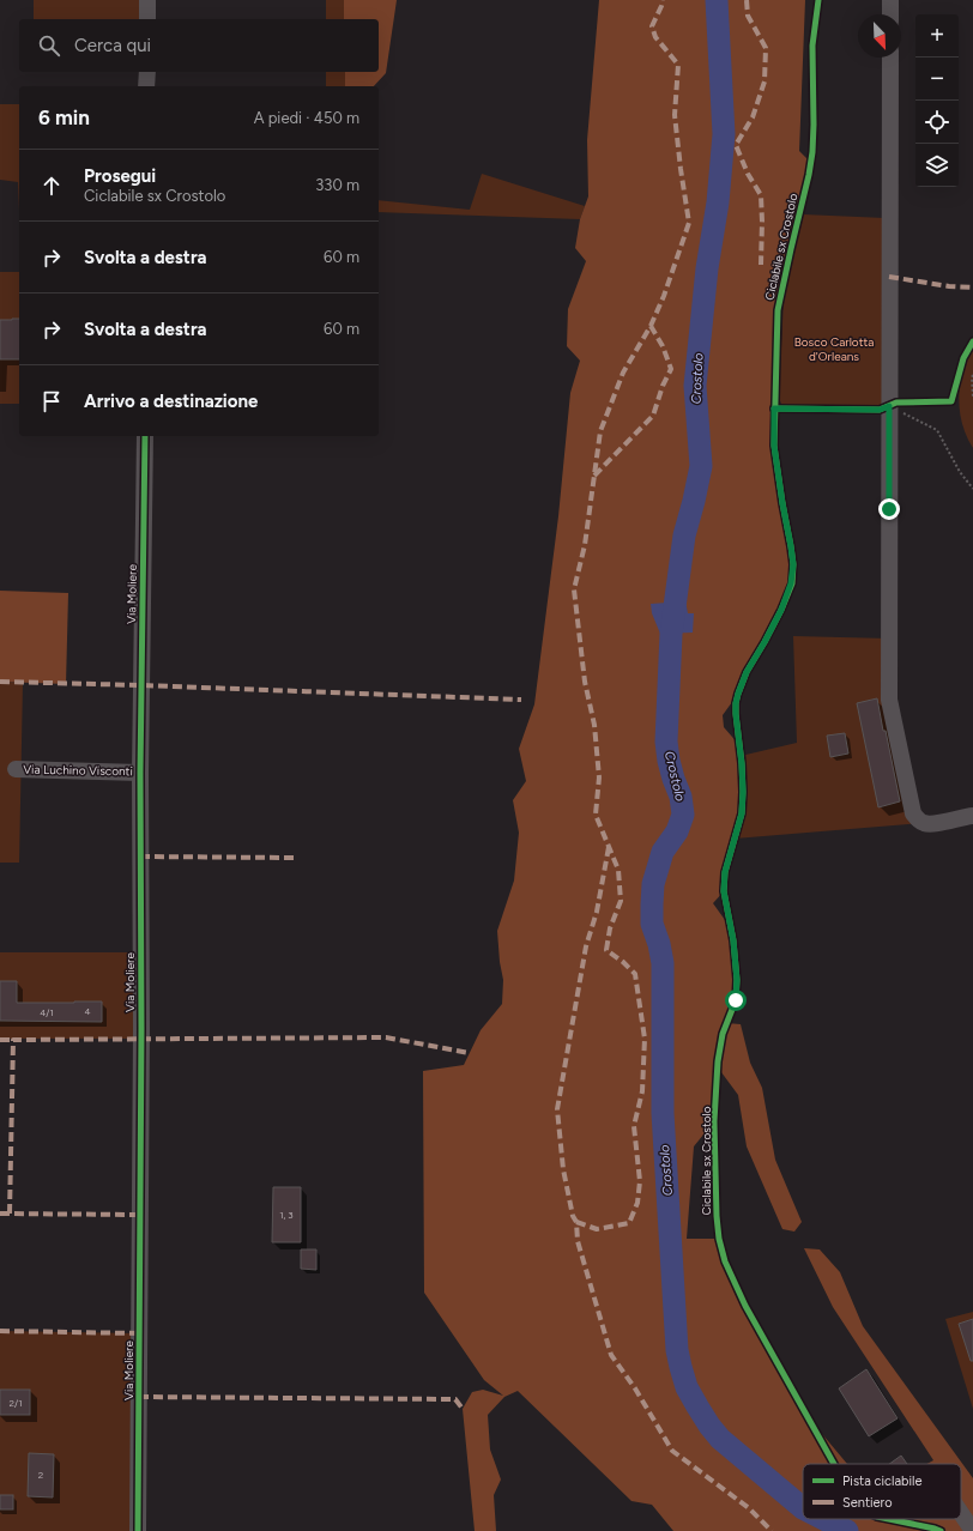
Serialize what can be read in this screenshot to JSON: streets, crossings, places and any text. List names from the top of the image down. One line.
{"streets":{"street":["Via Moliere","Via Luchino Visconti"],"cycle path":["Ciclabile sx Crostolo"]},"crossings":[["Via Moliere","Via Luchino Visconti"]],"water":["Crostolo"],"parks":["Bosco Carlotta d'Orleans"],"house_numbers":["4","4/1","1, 3","2/1","2"],"legend":["Pista ciclabile","Sentiero"],"north":"bottom right","page":{"map_buttons":["+","−"],"search":"Cerca qui","heading":["6 min","A piedi · 450 m"],"list":[["Prosegui","Ciclabile sx Crostolo","330 m"],["Svolta a destra","60 m"],["Svolta a destra","60 m"],"Arrivo a destinazione"]}}
